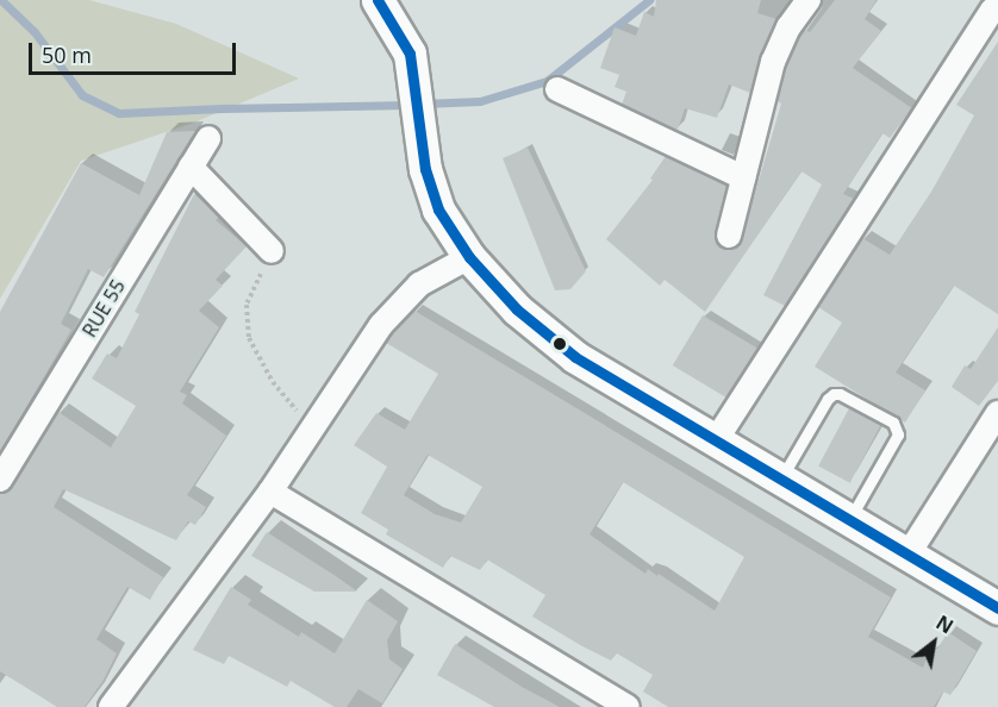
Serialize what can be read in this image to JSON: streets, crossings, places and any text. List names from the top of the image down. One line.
{"streets":{"street":["RUE 55"]},"scale_bar":"50 m","north":"top right"}
